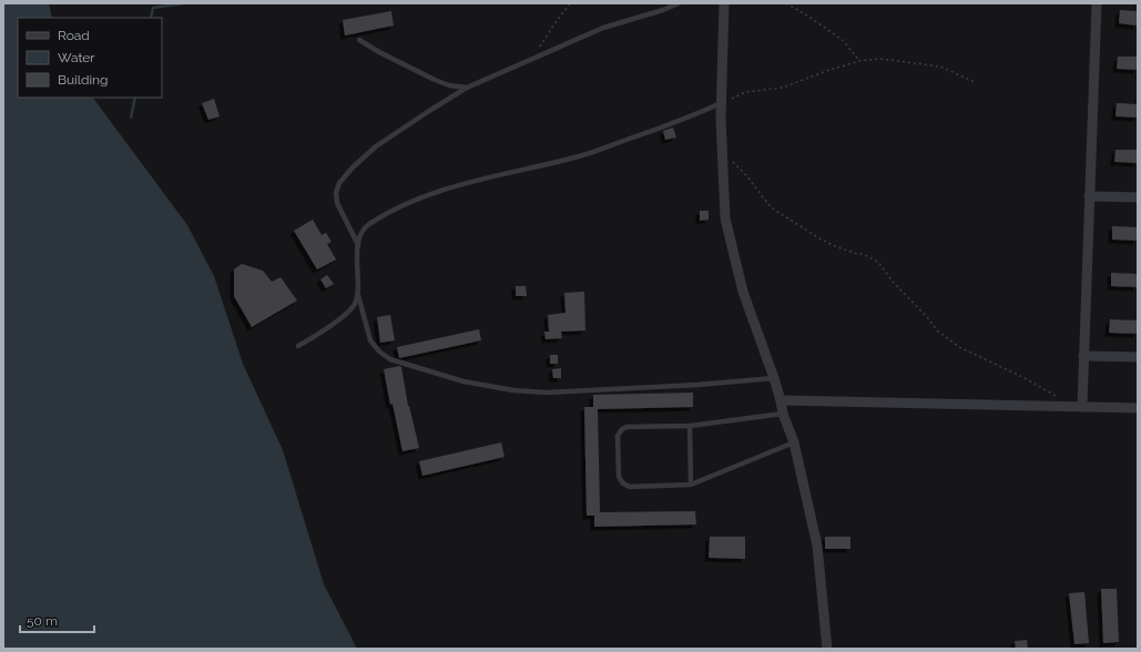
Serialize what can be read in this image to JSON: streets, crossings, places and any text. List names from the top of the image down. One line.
{"legend":["Road","Water","Building"],"scale_bar":"50 m"}
